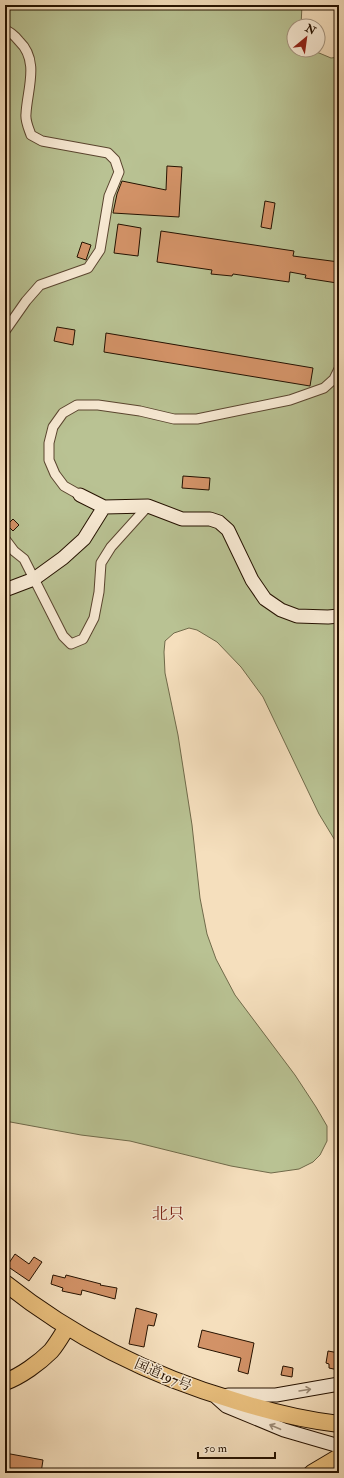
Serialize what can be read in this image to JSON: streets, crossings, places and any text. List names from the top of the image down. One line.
{"streets":{"highway":["国道197号"]},"districts":["北只"],"scale_bar":"50 m","north":"top right"}
